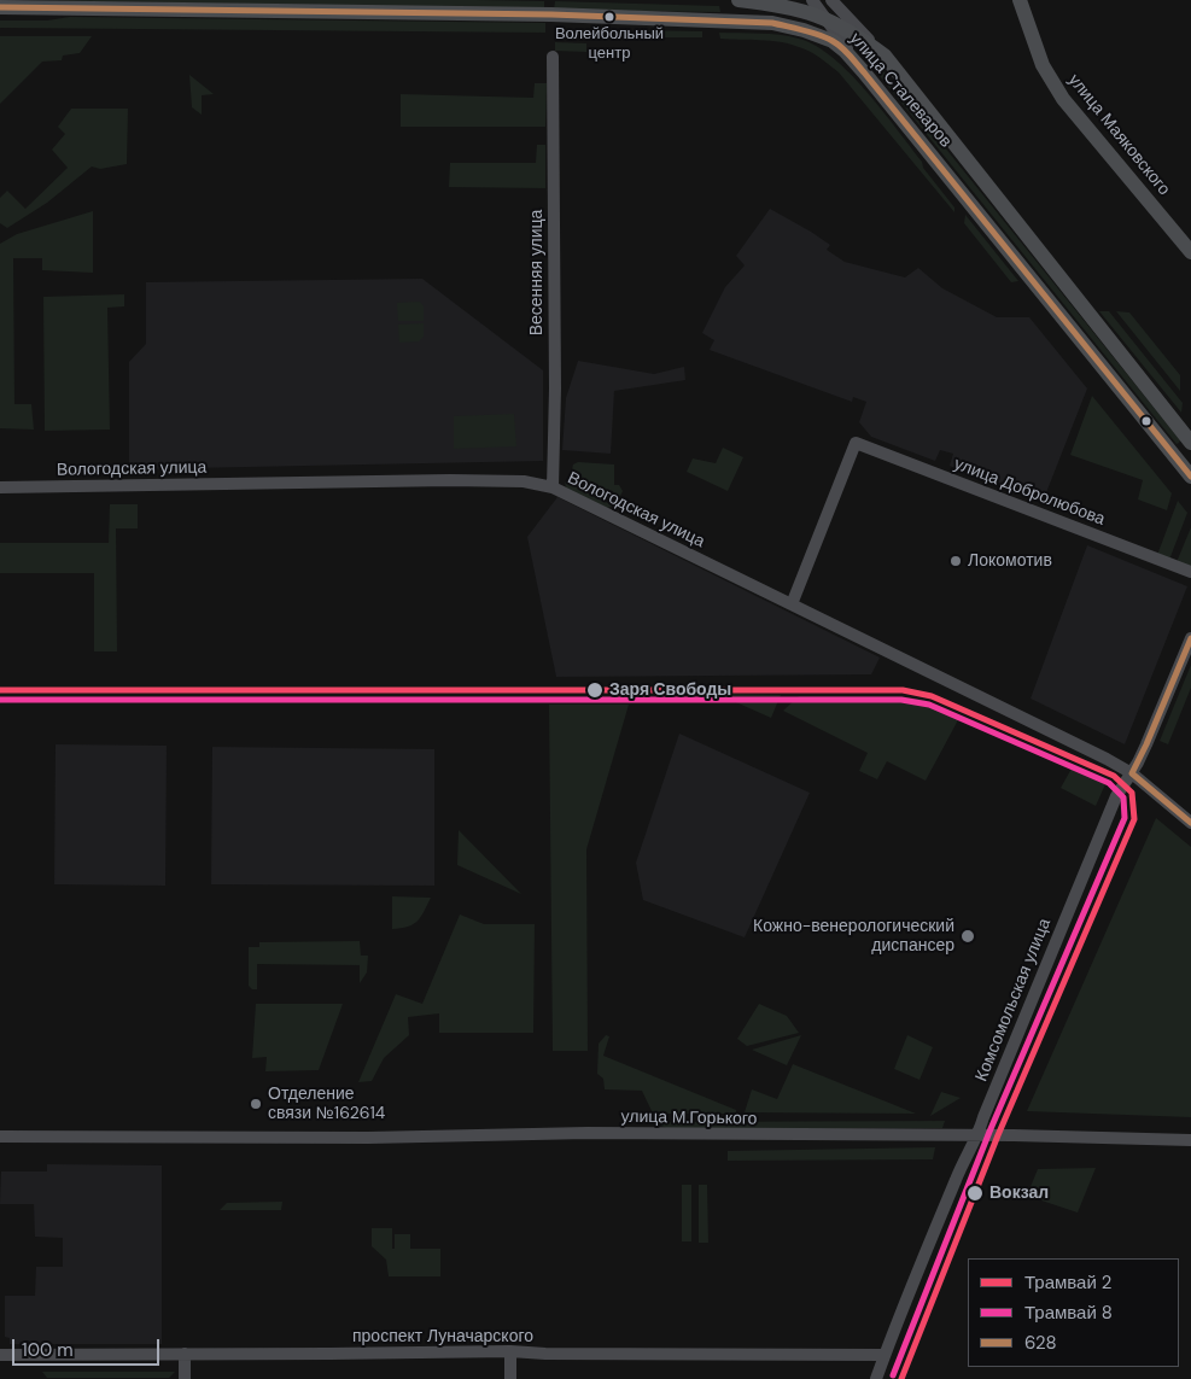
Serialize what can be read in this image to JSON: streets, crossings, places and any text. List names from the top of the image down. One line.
{"streets":{"main road":["улица Сталеваров","улица Маяковского"],"street":["Весенняя улица","Вологодская улица","улица Добролюбова","Комсомольская улица","улица М.Горького","проспект Луначарского"]},"crossings":[["Весенняя улица","Вологодская улица"],["Вологодская улица","улица Добролюбова"],["Вологодская улица","Комсомольская улица"],["Комсомольская улица","улица М.Горького"],["Комсомольская улица","проспект Луначарского"]],"places":["Волейбольный центр","Локомотив","Заря Свободы","Кожно-венерологический диспансер","Отделение связи №162614","Вокзал"],"lines":["transit line 628","tram line 2","tram line 8"],"legend":["Трамвай 2","Трамвай 8","628"],"scale_bar":"100 m"}
